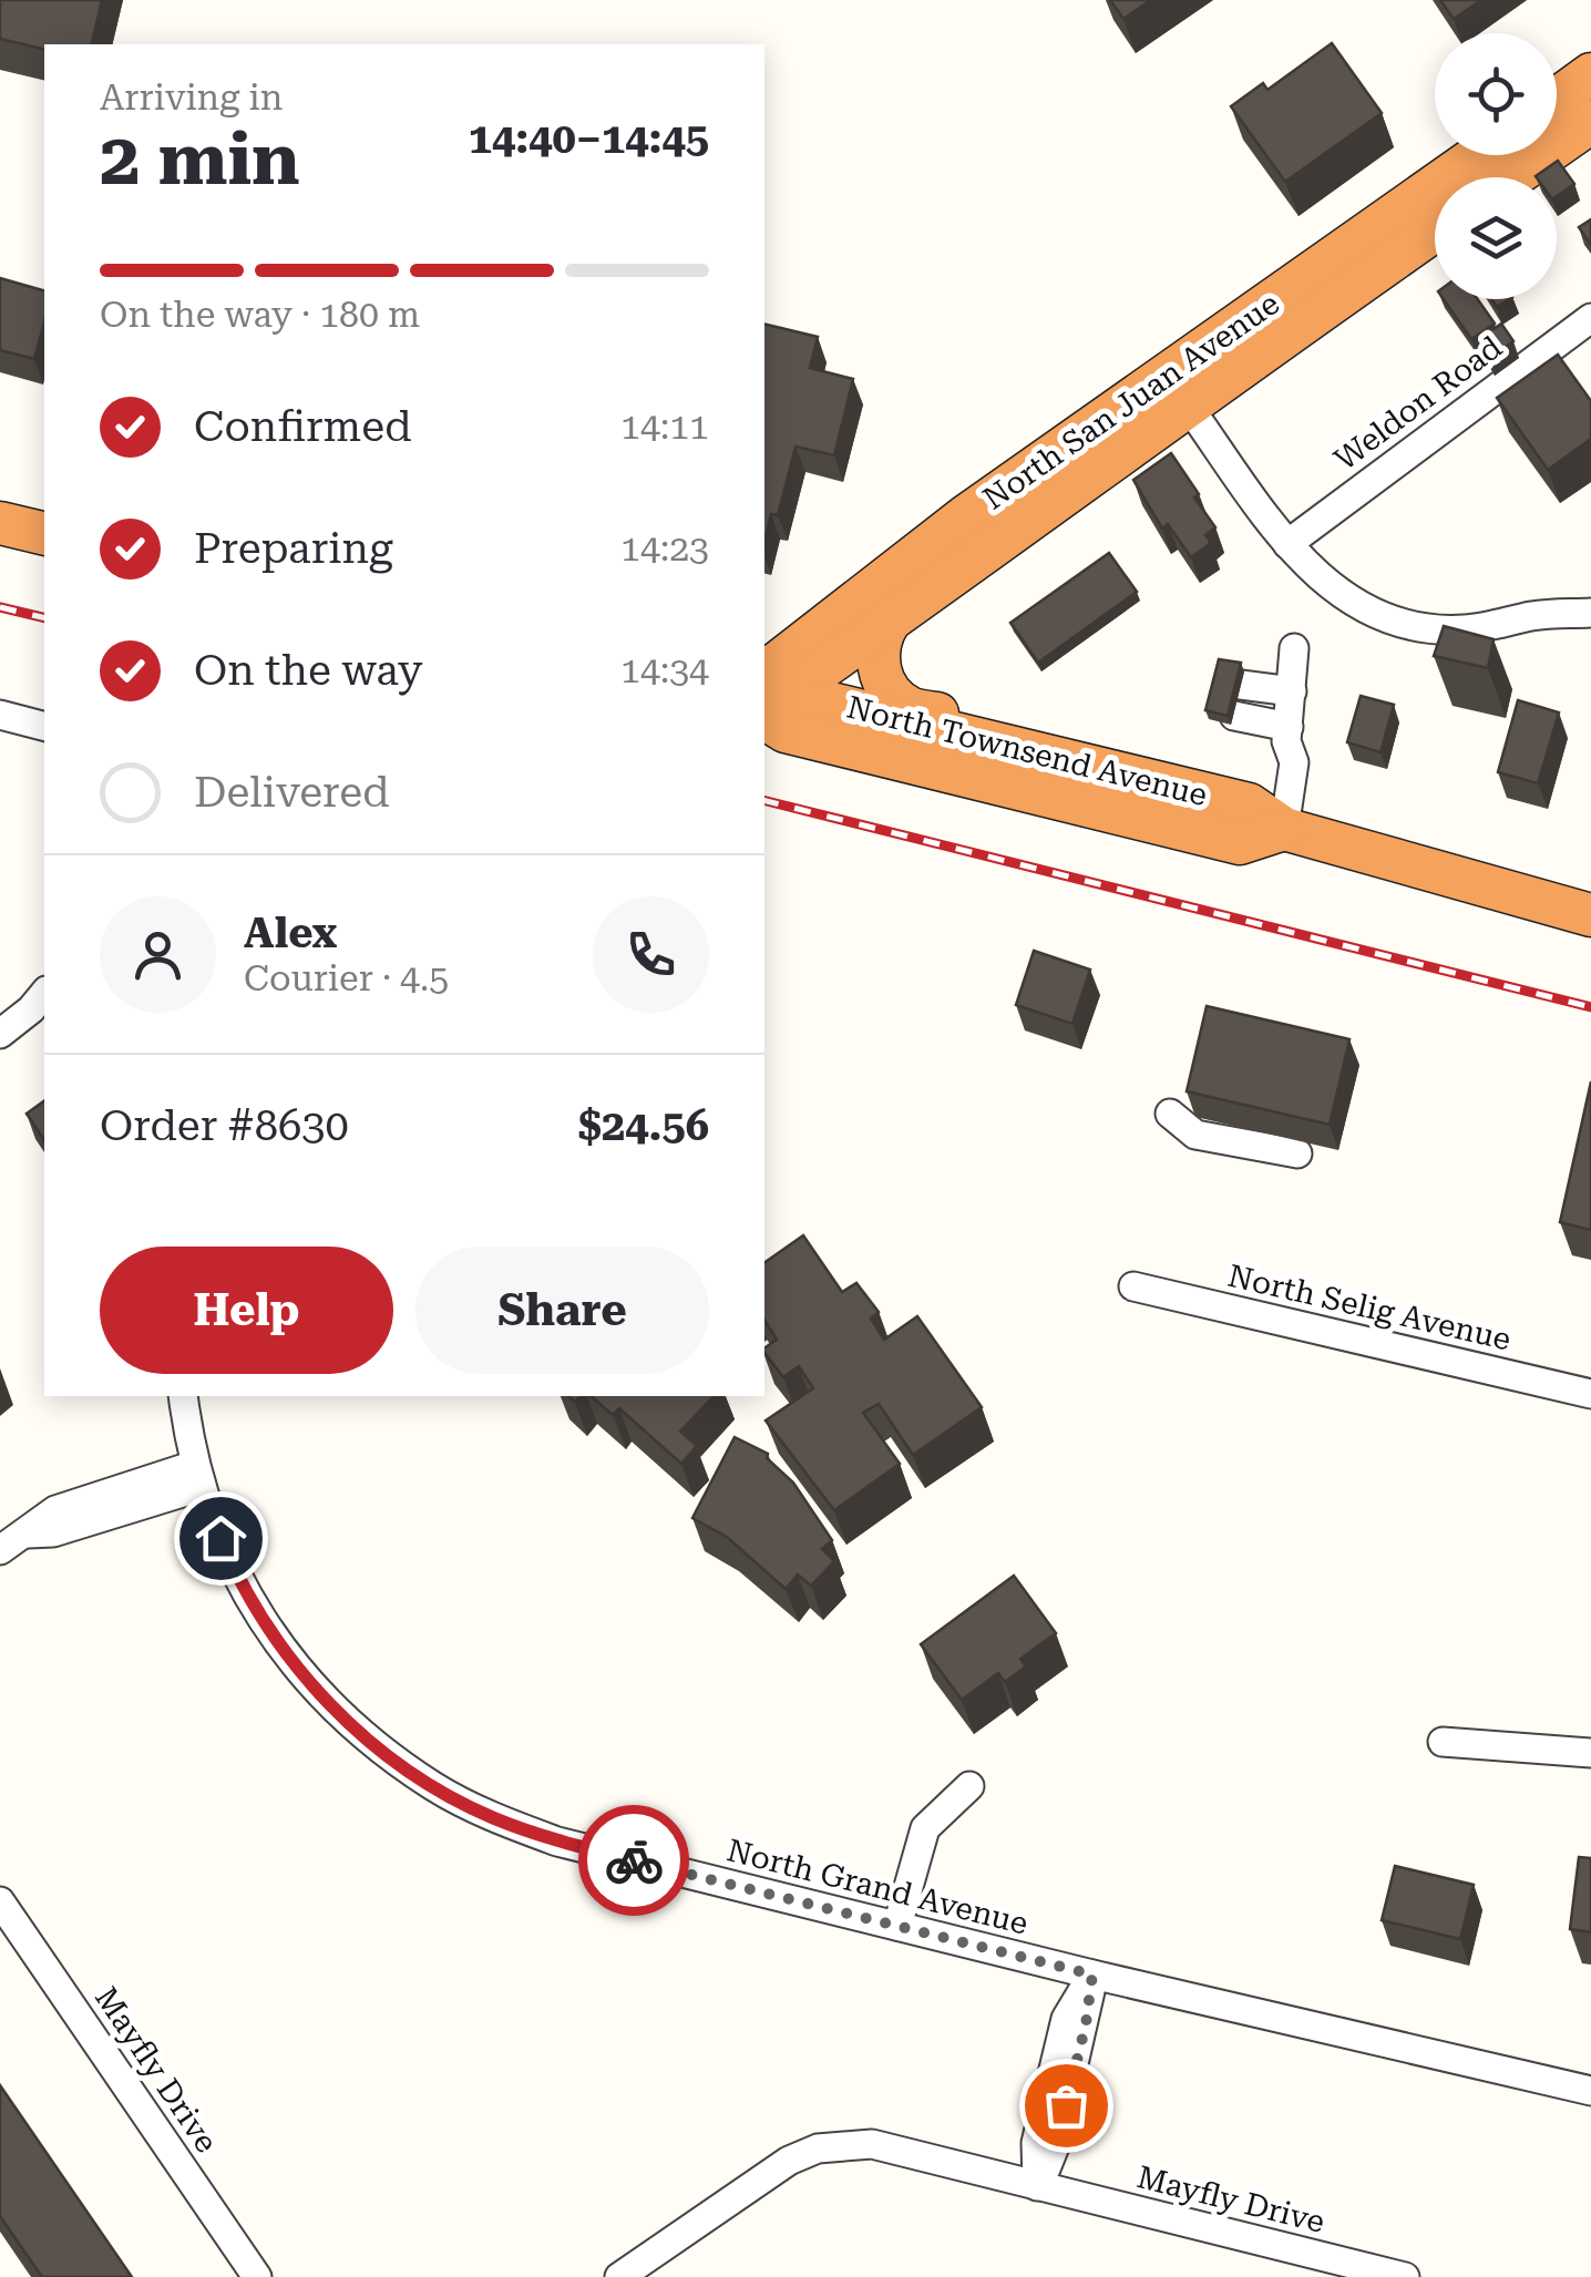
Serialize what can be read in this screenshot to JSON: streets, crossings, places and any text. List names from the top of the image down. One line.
{"streets":{"highway":["North San Juan Avenue","North Townsend Avenue"],"street":["Weldon Road","North Selig Avenue","North Grand Avenue","Mayfly Drive"]},"page":{"heading":["2 min","Arriving in","14:40–14:45"],"panel":["Alex","Courier · 4.5","Order #8630","$24.56"],"bar":"On the way · 180 m","list":[["Confirmed","14:11"],["Preparing","14:23"],["On the way","14:34"],"Delivered"],"buttons":["Help","Share"]}}
